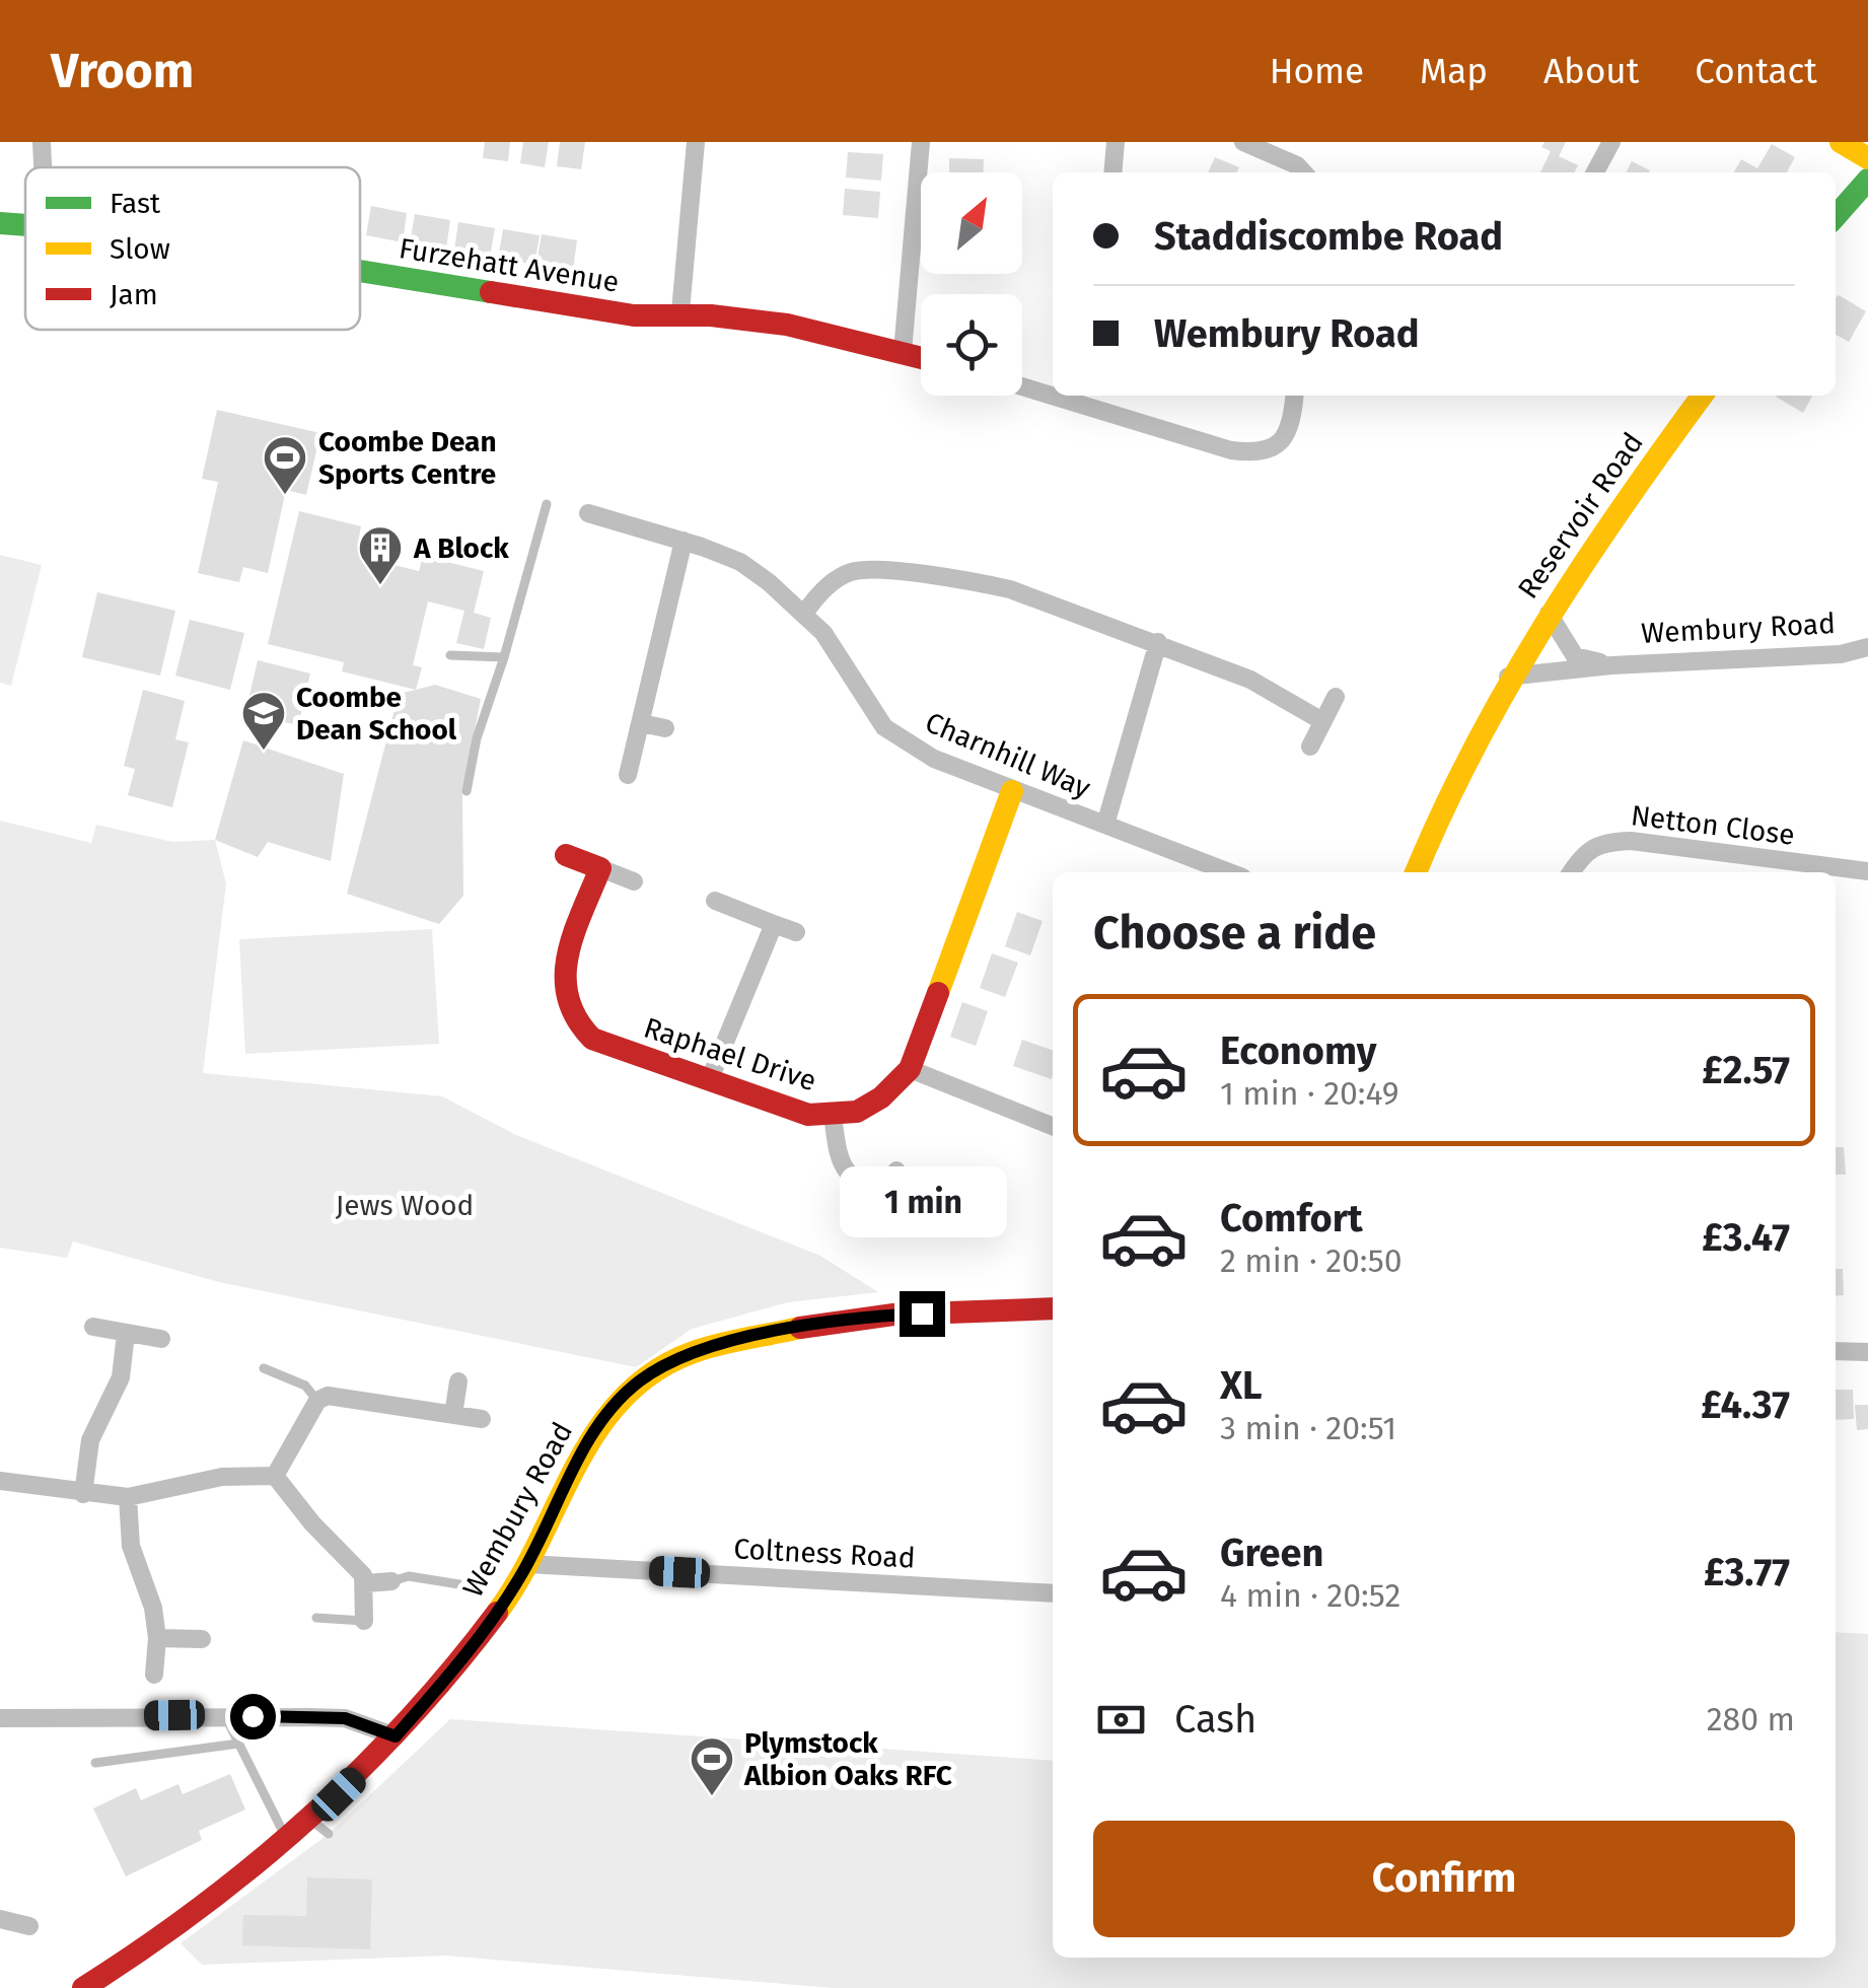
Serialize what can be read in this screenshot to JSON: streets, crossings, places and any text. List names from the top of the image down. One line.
{"streets":{"street":["Furzehatt Avenue","Reservoir Road","Wembury Road","Charnhill Way","Netton Close","Raphael Drive","Coltness Road"]},"crossings":[["Reservoir Road","Wembury Road"],["Wembury Road","Coltness Road"],["Charnhill Way","Raphael Drive"]],"parks":["Jews Wood"],"places":{"sports":["Coombe Dean Sports Centre","Plymstock Albion Oaks RFC"],"building":["A Block"],"school or university":["Coombe Dean School"]},"legend":["Fast","Slow","Jam"],"north":"top right","page":{"header":"Vroom","nav":["Home","Map","About","Contact"],"banner":["Staddiscombe Road","Wembury Road"],"heading":"Choose a ride","list":[{"name":"Economy","note":"1 min · 20:49","value":"£2.57"},{"name":"Comfort","note":"2 min · 20:50","value":"£3.47"},{"name":"XL","note":"3 min · 20:51","value":"£4.37"},{"name":"Green","note":"4 min · 20:52","value":"£3.77"}],"bubble":"1 min","pay":["Cash","280 m"],"buttons":"Confirm"}}
